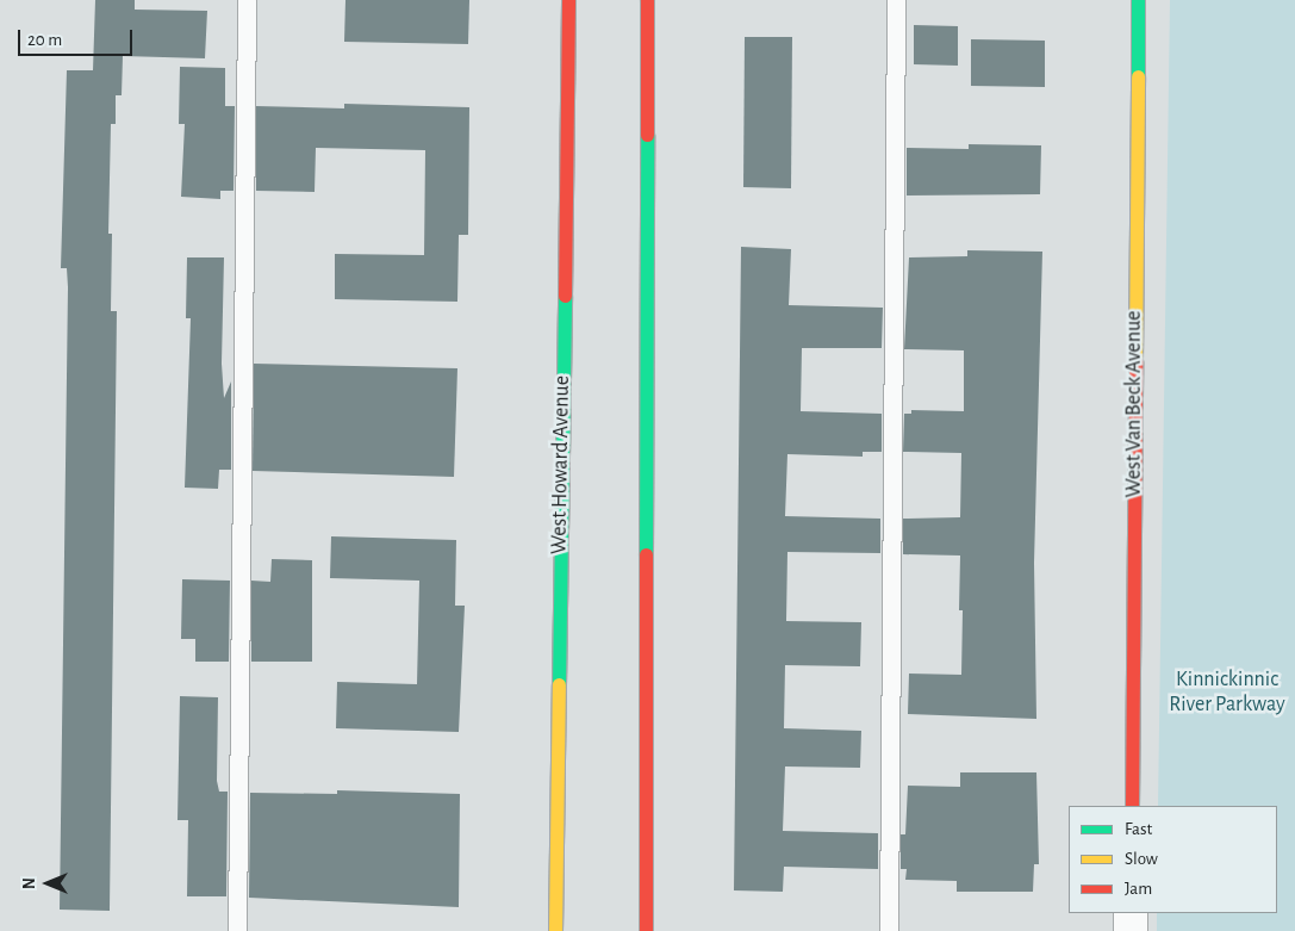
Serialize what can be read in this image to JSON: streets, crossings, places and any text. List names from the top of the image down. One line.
{"streets":{"main road":["West Van Beck Avenue","West Howard Avenue"]},"parks":["Kinnickinnic River Parkway"],"legend":["Fast","Slow","Jam"],"scale_bar":"20 m","north":"left"}
